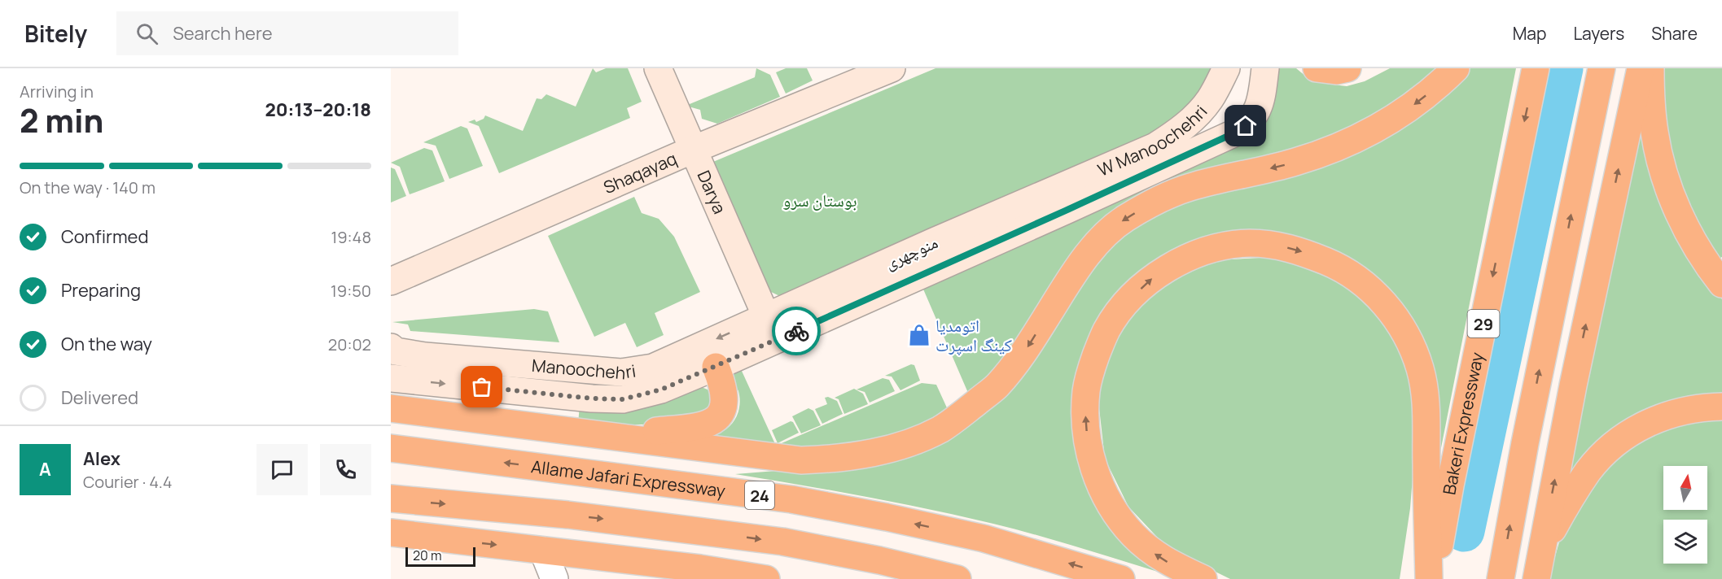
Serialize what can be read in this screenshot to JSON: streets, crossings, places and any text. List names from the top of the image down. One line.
{"streets":{"highway":["29","Bakeri Expressway","Allame Jafari Expressway","24"],"street":["W Manoochehri","Shaqayaq","Darya","منوچهری","Manoochehri"]},"crossings":[["W Manoochehri","منوچهری"],["W Manoochehri","Manoochehri"],["Shaqayaq","Darya"],["Darya","منوچهری"],["Darya","Manoochehri"],["منوچهری","Manoochehri"]],"parks":["بوستان سرو"],"places":{"shop":["اتومدیا کینگ اسپرت"]},"scale_bar":"20 m","north":"top","page":{"header":"Bitely","search":"Search here","nav":["Map","Layers","Share"],"heading":["2 min","Arriving in","20:13–20:18"],"panel":["Alex","Courier · 4.4"],"bar":"On the way · 140 m","list":[["Confirmed","19:48"],["Preparing","19:50"],["On the way","20:02"],"Delivered"],"round":"A","scale":"20 m"}}
